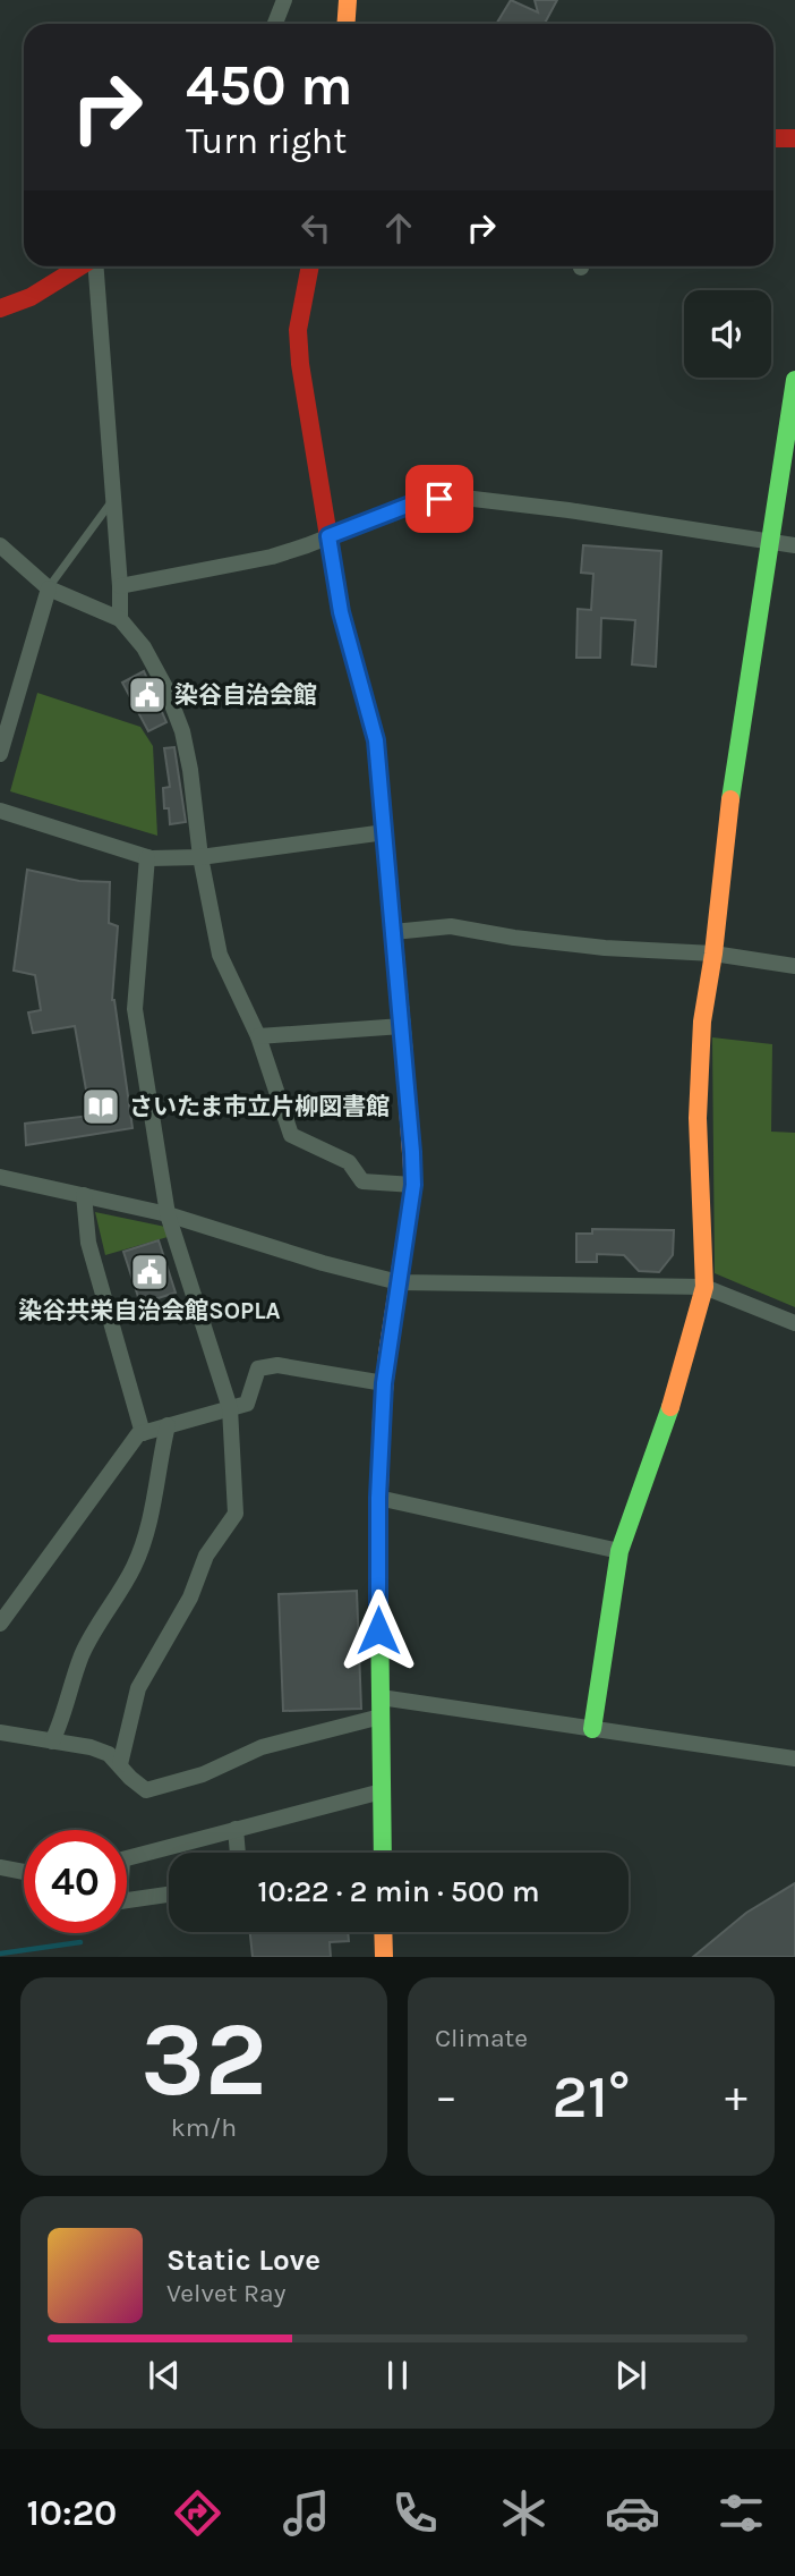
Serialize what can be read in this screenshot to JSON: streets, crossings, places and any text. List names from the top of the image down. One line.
{"places":{"public building":["染谷自治会館","染谷共栄自治会館SOPLA"],"library":["さいたま市立片柳図書館"]},"page":{"turn":["450 m","Turn right"],"limit":"40","trip":"10:22 · 2 min · 500 m","tile":[["32","km/h"],"Climate"],"heat":["−","21°","+"],"song":["Static Love","Velvet Ray"],"tabs":"10:20"}}
